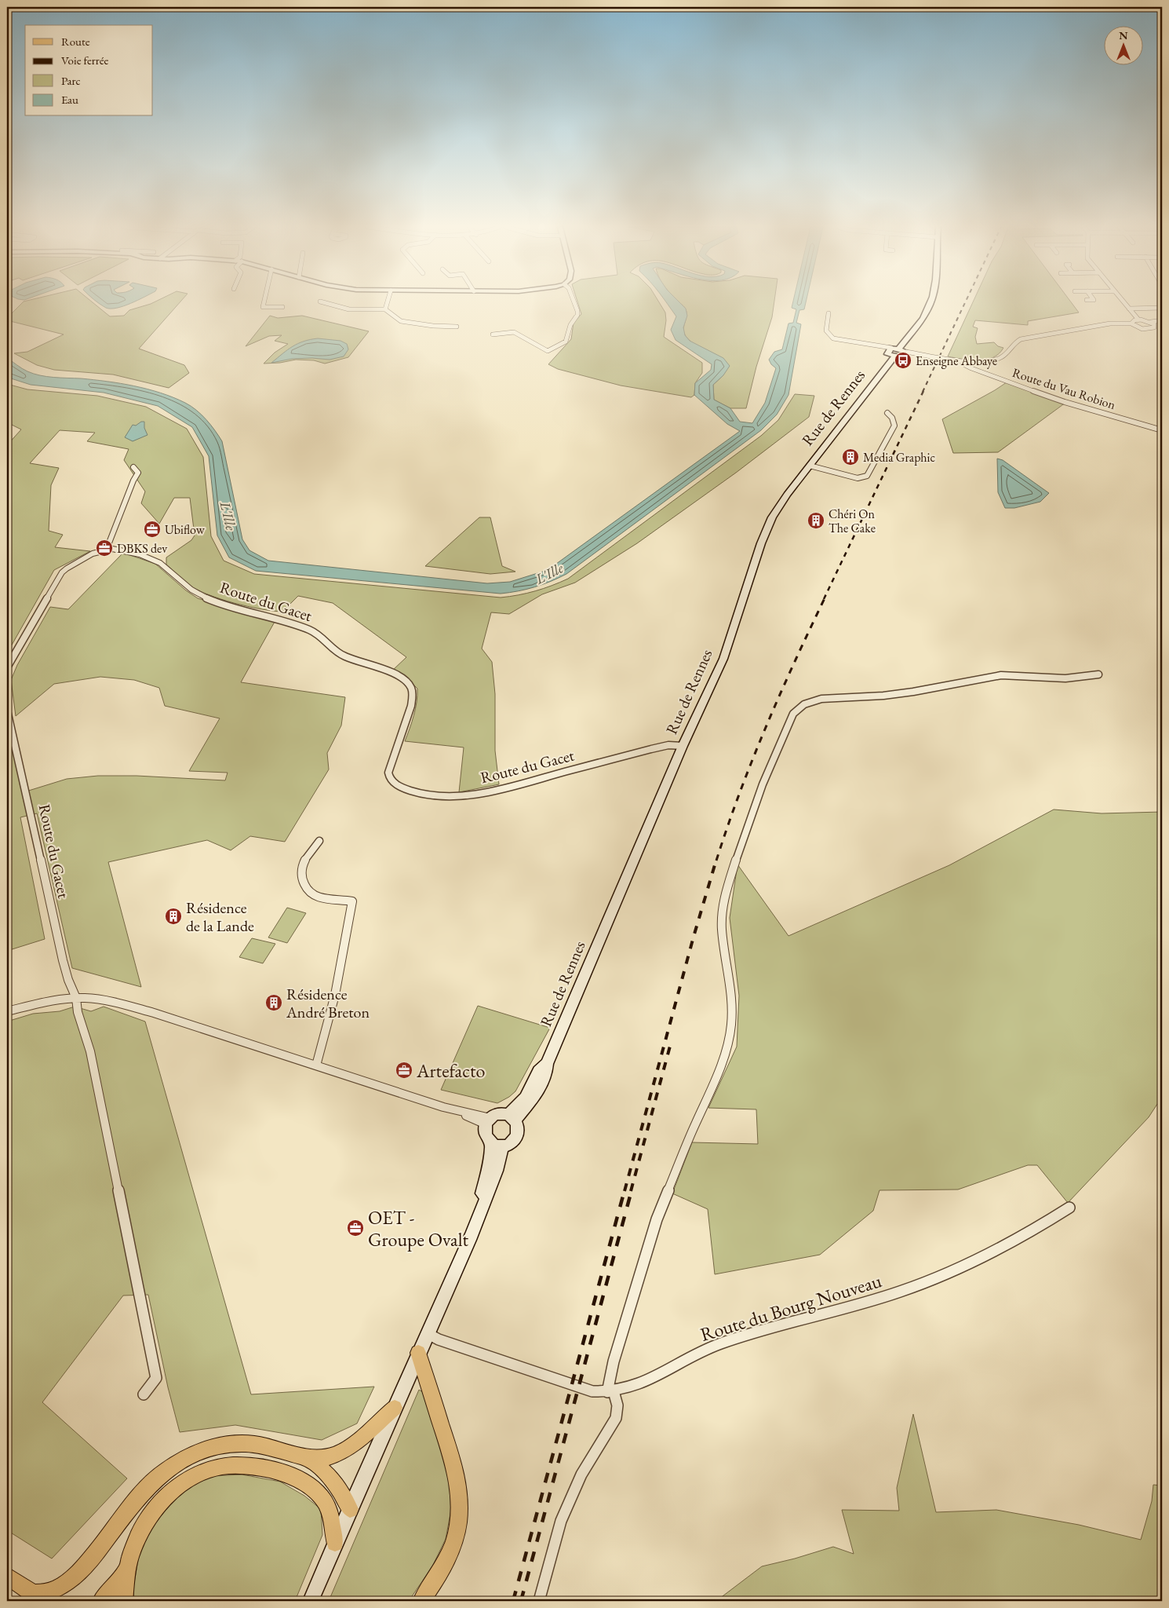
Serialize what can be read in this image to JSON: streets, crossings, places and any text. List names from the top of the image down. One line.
{"streets":{"main road":["Rue de Rennes"],"street":["Route du Vau Robion","Route du Gacet","Route du Bourg Nouveau"]},"crossings":[["Rue de Rennes","Route du Gacet"]],"water":["L'Ille"],"places":{"bus stop":["Enseigne Abbaye"],"building":["Media Graphic","Chéri On The Cake","Résidence de la Lande","Résidence André Breton"],"office":["Ubiflow","DBKS dev","Artefacto","OET - Groupe Ovalt"]},"legend":["Route","Voie ferrée","Parc","Eau"],"north":"top"}
